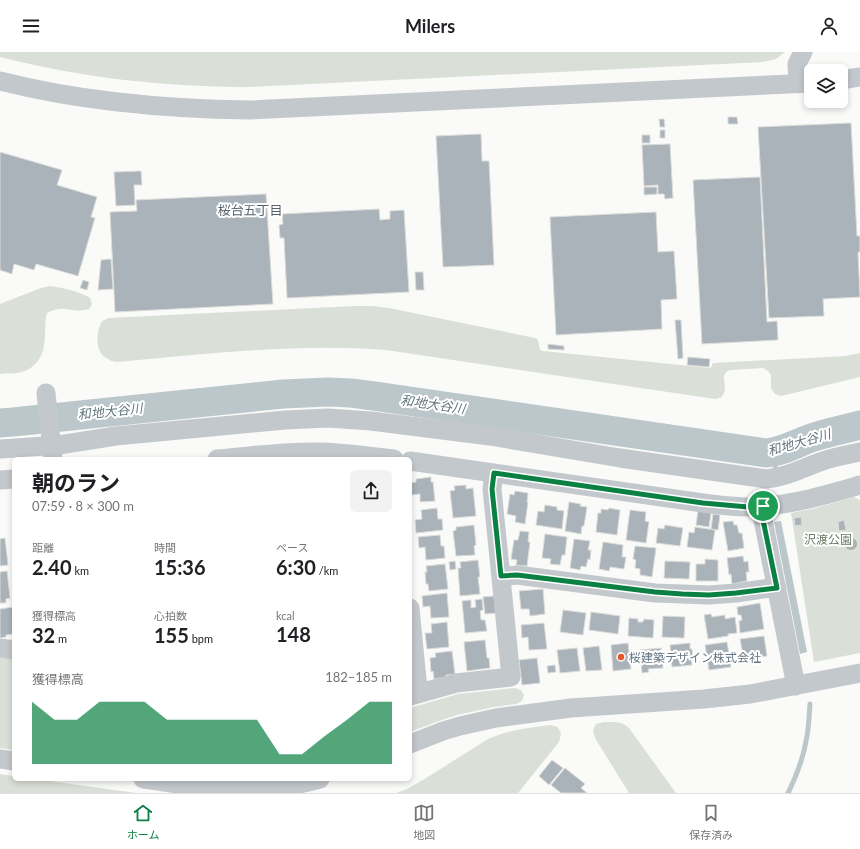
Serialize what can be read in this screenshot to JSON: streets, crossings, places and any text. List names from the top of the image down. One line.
{"districts":["桜台五丁目"],"water":["和地大谷川"],"parks":["沢渡公園"],"places":["桜建築デザイン株式会社"],"page":{"header":"Milers","heading":["朝のラン","07:59 · 8 × 300 m"],"stats":[["距離","2.40 km"],["時間","15:36"],["ペース","6:30 /km"],["獲得標高","32 m"],["心拍数","155 bpm"],["kcal","148"]],"chart":["獲得標高","182–185 m"],"tabs":["ホーム","地図","保存済み"]}}
